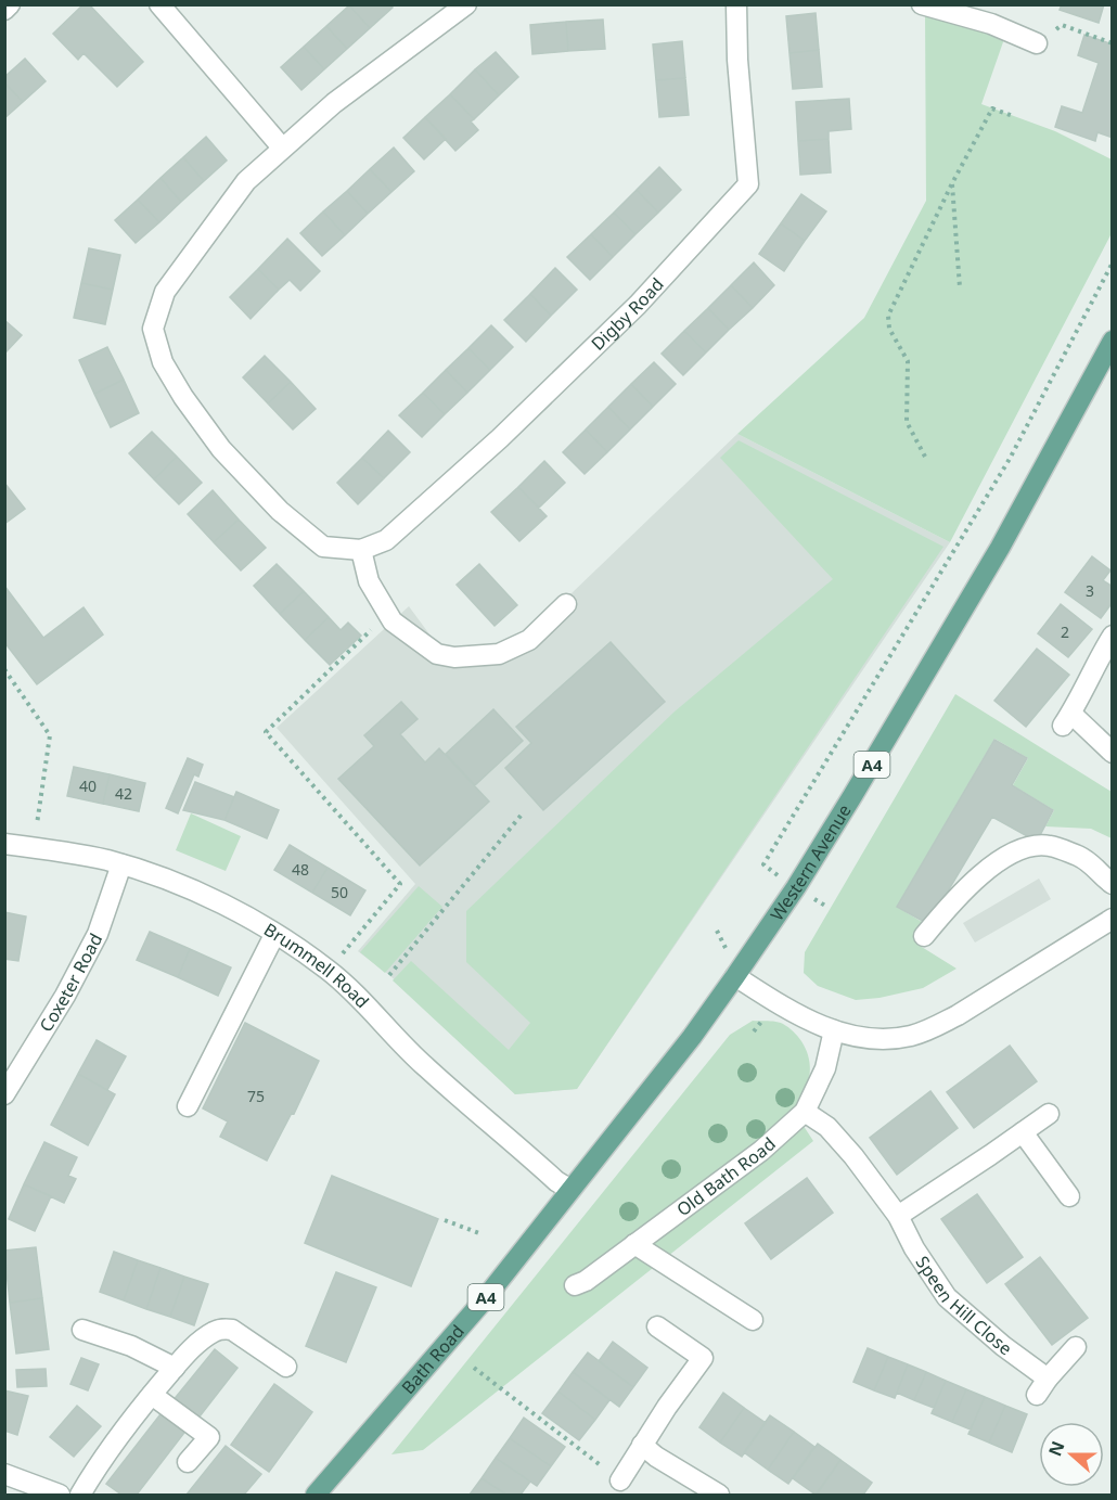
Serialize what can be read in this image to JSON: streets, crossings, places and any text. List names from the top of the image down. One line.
{"streets":{"main road":["A4","Western Avenue","Bath Road"],"street":["Digby Road","Brummell Road","Coxeter Road","Old Bath Road","Speen Hill Close"]},"crossings":[["Western Avenue","Brummell Road"],["Western Avenue","Bath Road"],["Brummell Road","Coxeter Road"],["Brummell Road","Bath Road"],["Old Bath Road","Speen Hill Close"]],"house_numbers":["3","2","40","42","48","50","75"],"north":"left"}
